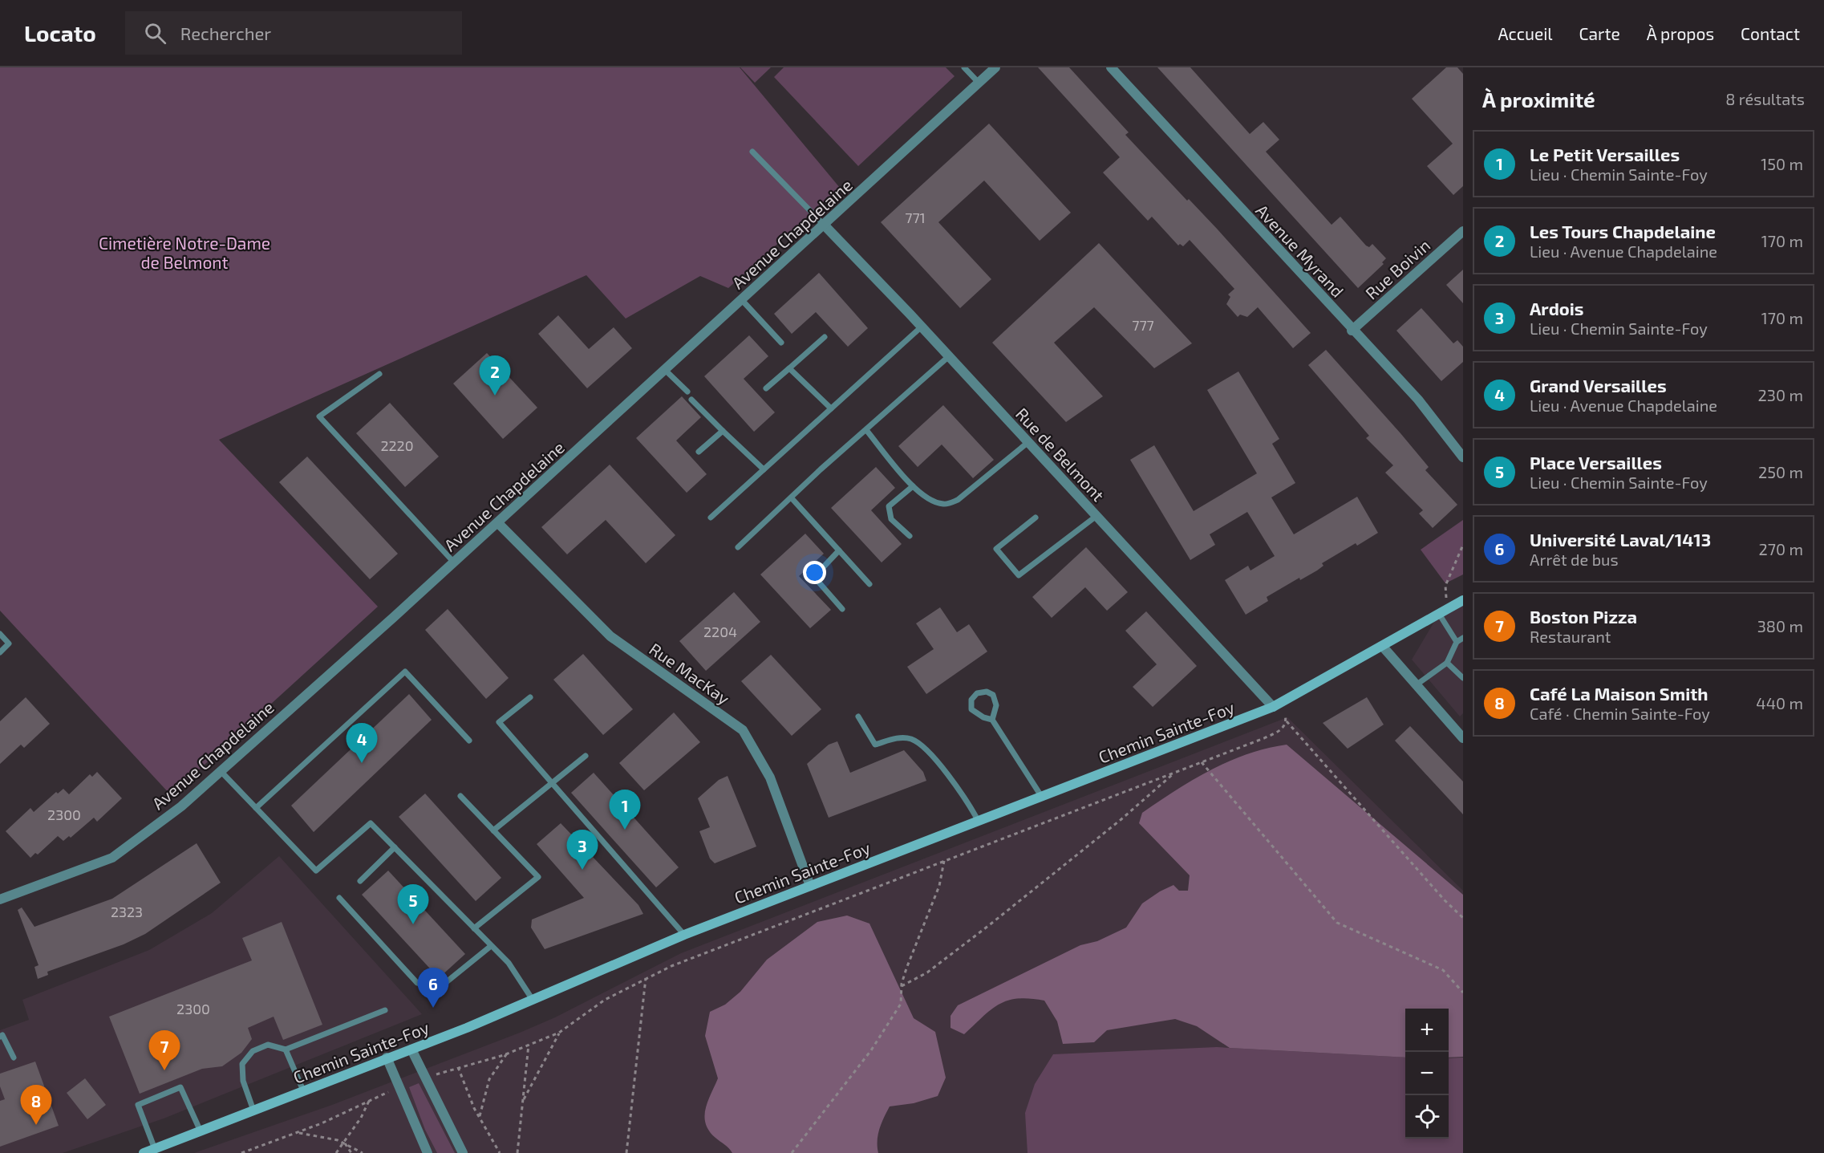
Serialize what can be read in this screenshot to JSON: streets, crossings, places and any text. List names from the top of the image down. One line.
{"streets":{"main road":["Chemin Sainte-Foy"],"street":["Avenue Chapdelaine","Avenue Myrand","Rue Boivin","Rue de Belmont","Rue MacKay"]},"crossings":[["Avenue Chapdelaine","Rue de Belmont"],["Avenue Chapdelaine","Rue MacKay"],["Avenue Myrand","Rue Boivin"],["Rue de Belmont","Chemin Sainte-Foy"],["Rue MacKay","Chemin Sainte-Foy"]],"parks":["Cimetière Notre-Dame de Belmont"],"house_numbers":["771","777","2220","2204","2300","2323","2300"],"page":{"header":"Locato","search":"Rechercher","nav":["Accueil","Carte","À propos","Contact"],"heading":["À proximité","8 résultats"],"list":[{"mark":"1","name":"Le Petit Versailles","note":"Lieu · Chemin Sainte-Foy","value":"150 m"},{"mark":"2","name":"Les Tours Chapdelaine","note":"Lieu · Avenue Chapdelaine","value":"170 m"},{"mark":"3","name":"Ardois","note":"Lieu · Chemin Sainte-Foy","value":"170 m"},{"mark":"4","name":"Grand Versailles","note":"Lieu · Avenue Chapdelaine","value":"230 m"},{"mark":"5","name":"Place Versailles","note":"Lieu · Chemin Sainte-Foy","value":"250 m"},{"mark":"6","name":"Université Laval/1413","note":"Arrêt de bus","value":"270 m"},{"mark":"7","name":"Boston Pizza","note":"Restaurant","value":"380 m"},{"mark":"8","name":"Café La Maison Smith","note":"Café · Chemin Sainte-Foy","value":"440 m"}],"pins":["2","4","1","3","5","6","7","8"],"map_buttons":["+","−"]}}
